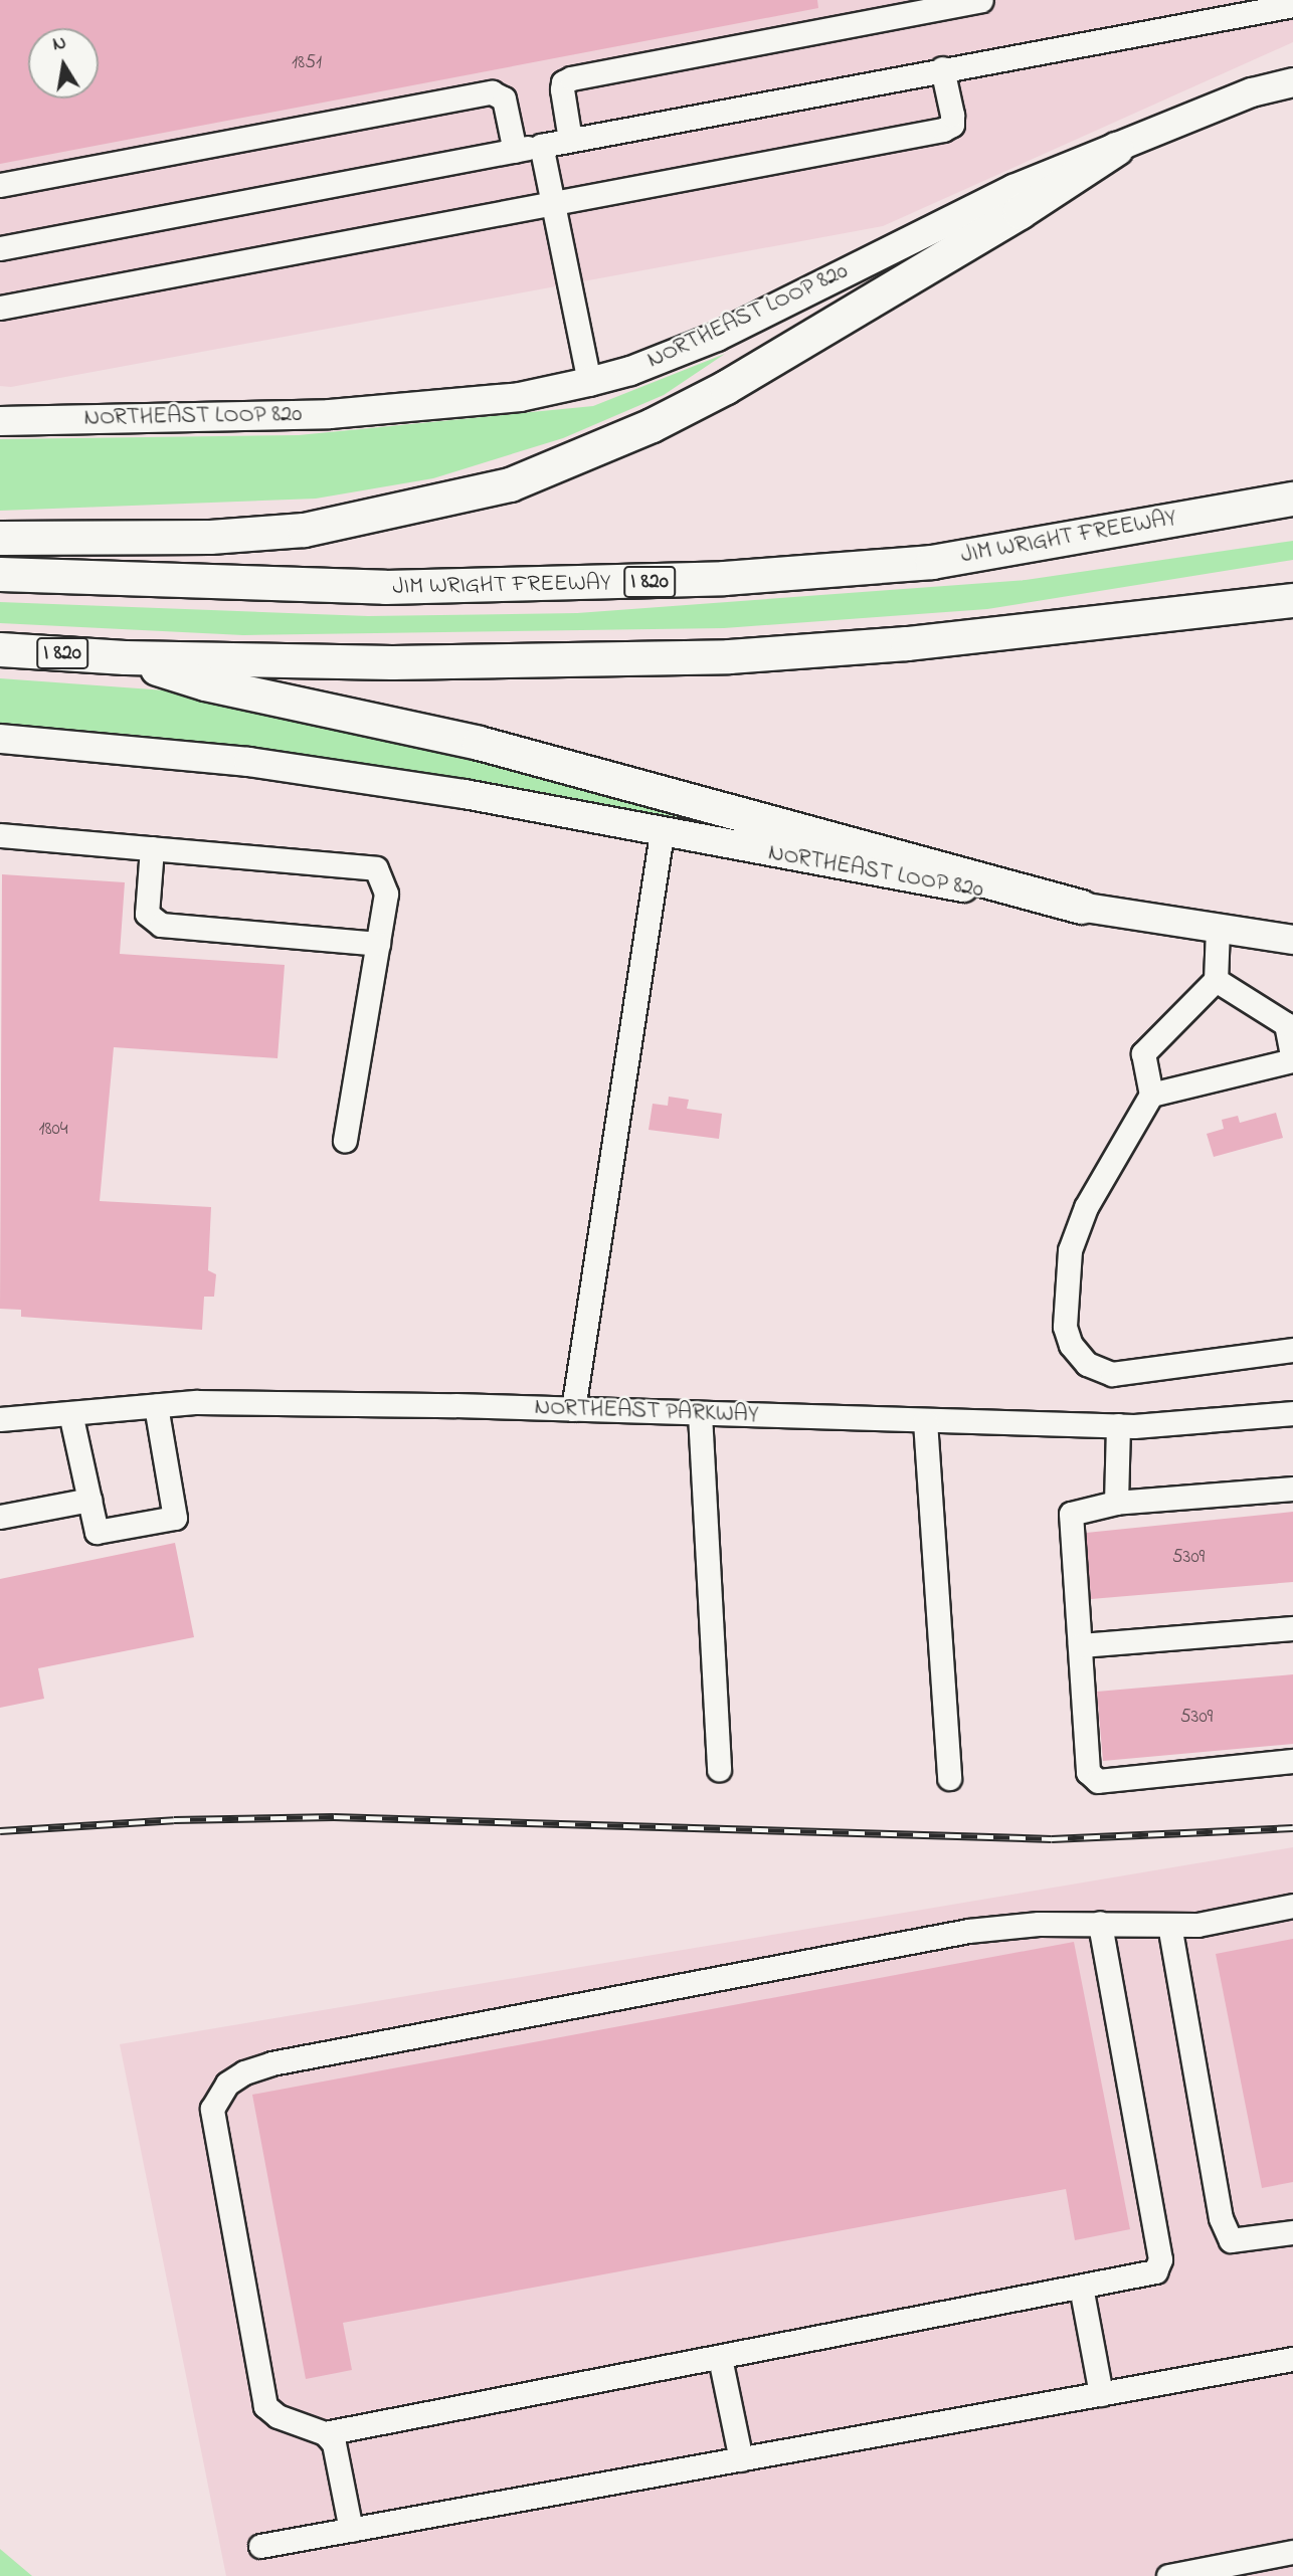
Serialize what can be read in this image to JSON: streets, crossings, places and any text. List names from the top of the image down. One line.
{"streets":{"highway":["JIM WRIGHT FREEWAY","I 820"],"main road":["NORTHEAST LOOP 820"],"street":["NORTHEAST PARKWAY"]},"house_numbers":["1851","1804","5309","5309"],"north":"top"}
